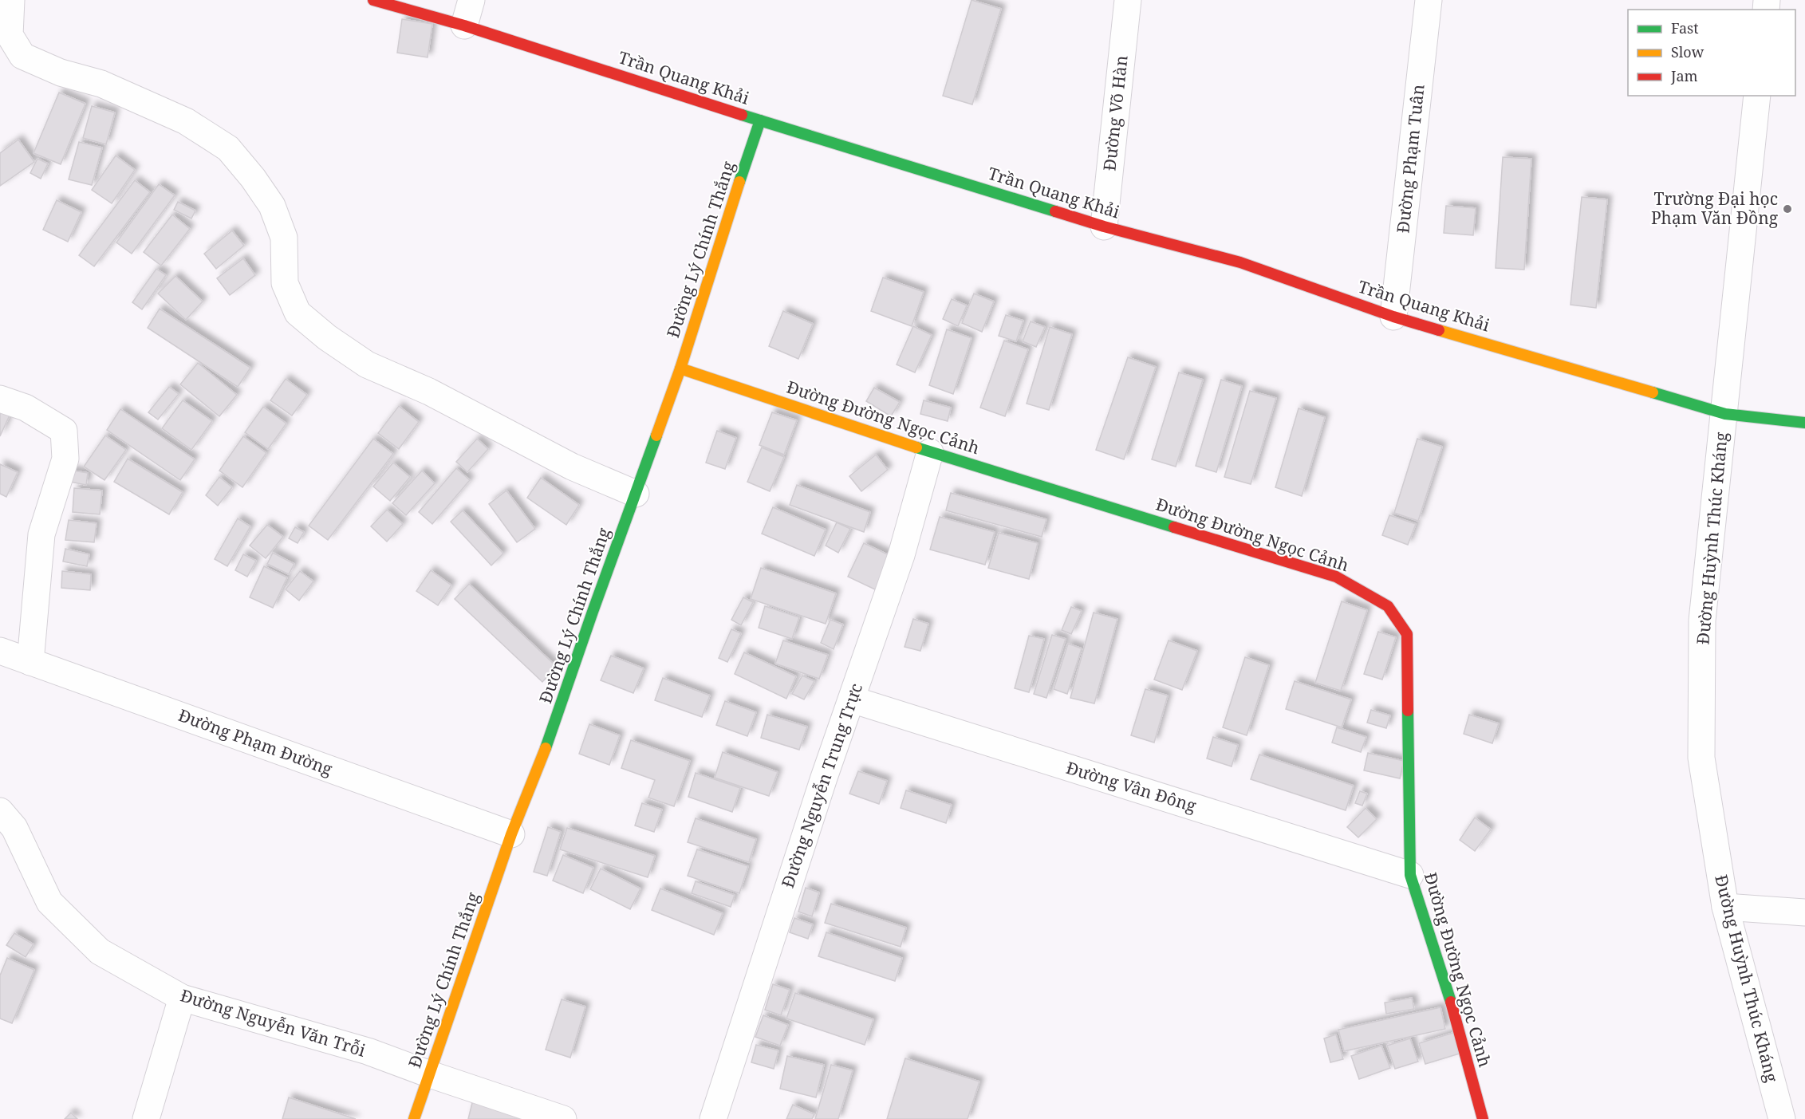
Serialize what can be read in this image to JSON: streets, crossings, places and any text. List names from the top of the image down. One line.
{"streets":{"street":["Trần Quang Khải","Đường Võ Hàn","Đường Phạm Tuân","Đường Lý Chính Thắng","Đường Đường Ngọc Cảnh","Đường Huỳnh Thúc Kháng","Đường Phạm Đường","Đường Nguyễn Trung Trực","Đường Vân Đông","Đường Nguyễn Văn Trỗi"]},"crossings":[["Trần Quang Khải","Đường Võ Hàn"],["Trần Quang Khải","Đường Phạm Tuân"],["Trần Quang Khải","Đường Lý Chính Thắng"],["Trần Quang Khải","Đường Huỳnh Thúc Kháng"],["Đường Lý Chính Thắng","Đường Đường Ngọc Cảnh"],["Đường Lý Chính Thắng","Đường Phạm Đường"],["Đường Lý Chính Thắng","Đường Nguyễn Văn Trỗi"],["Đường Đường Ngọc Cảnh","Đường Nguyễn Trung Trực"],["Đường Đường Ngọc Cảnh","Đường Vân Đông"],["Đường Nguyễn Trung Trực","Đường Vân Đông"]],"places":["Trường Đại học Phạm Văn Đồng"],"legend":["Fast","Slow","Jam"]}
